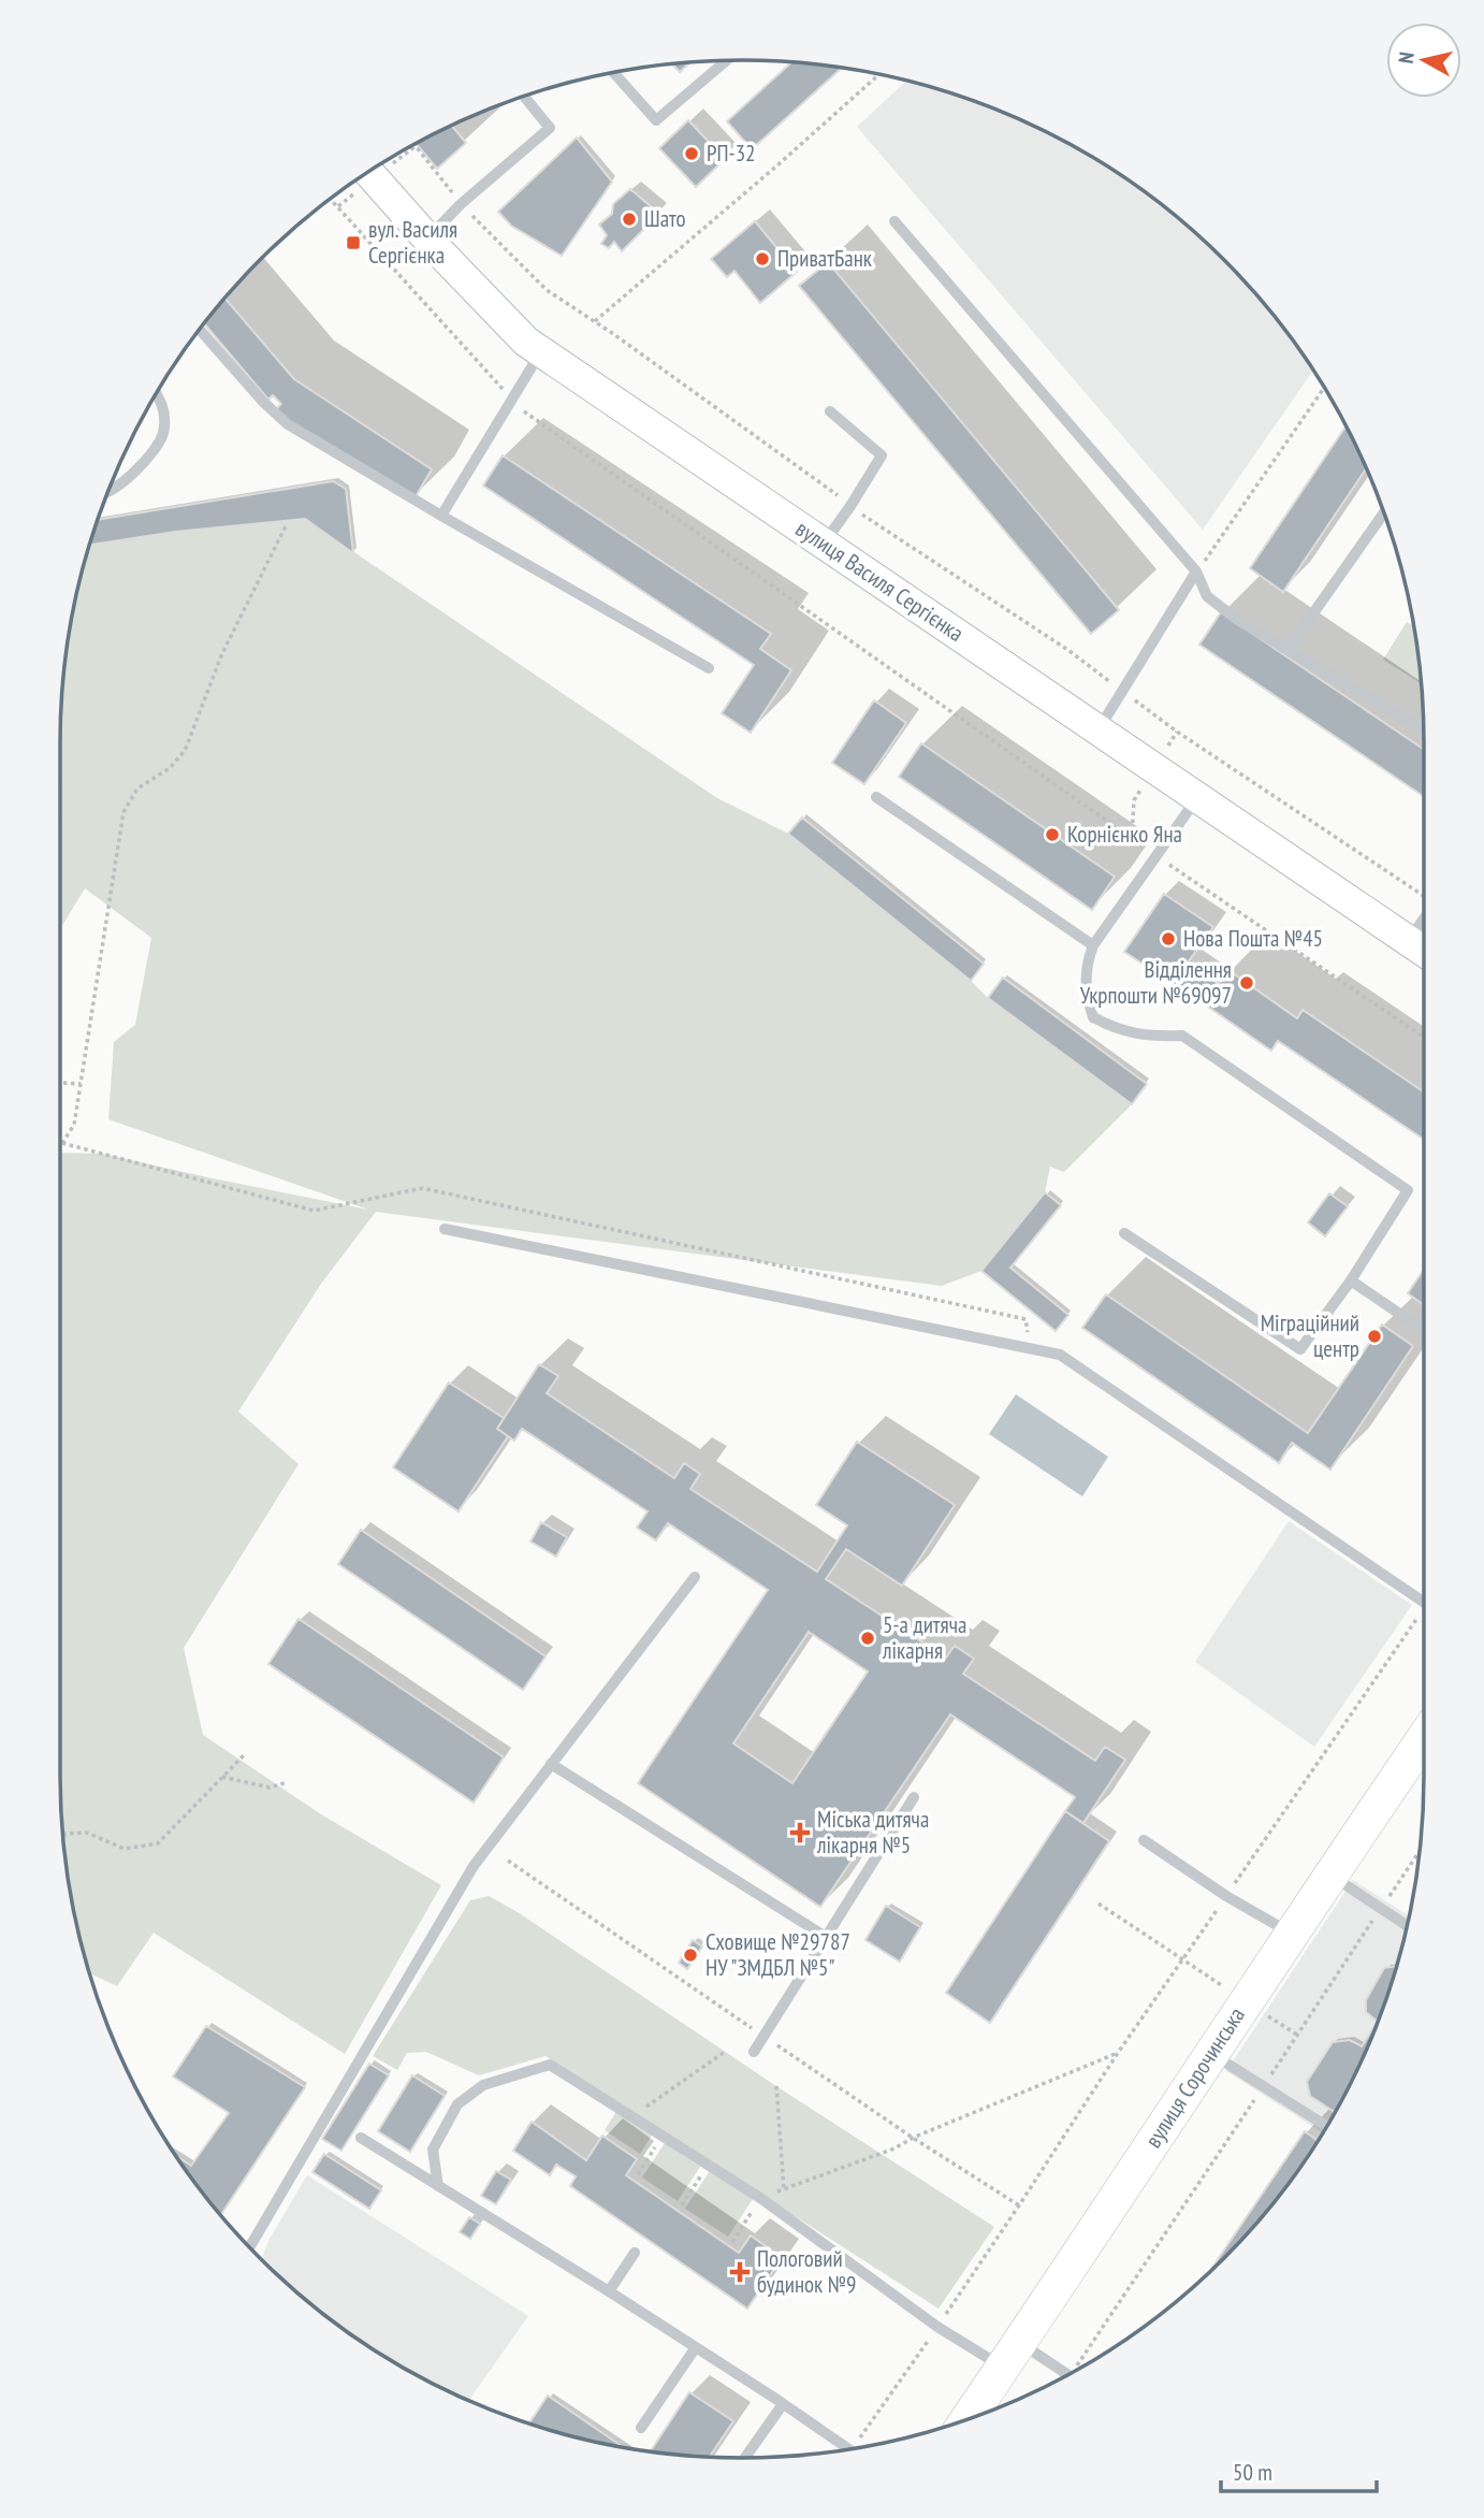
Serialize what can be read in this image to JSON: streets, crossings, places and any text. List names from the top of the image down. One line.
{"streets":{"main road":["вулиця Василя Сергієнка","вулиця Сорочинська"]},"places":{"other":["РП-32","Шато","ПриватБанк","Корнієнко Яна","Нова Пошта №45","Відділення Укрпошти №69097","Міграційний центр","5-а дитяча лікарня","Сховище №29787 НУ \"ЗМДБЛ №5\""],"transit":["вул. Василя Сергієнка"],"health":["Міська дитяча лікарня №5","Пологовий будинок №9"]},"scale_bar":"50 m","north":"left"}
